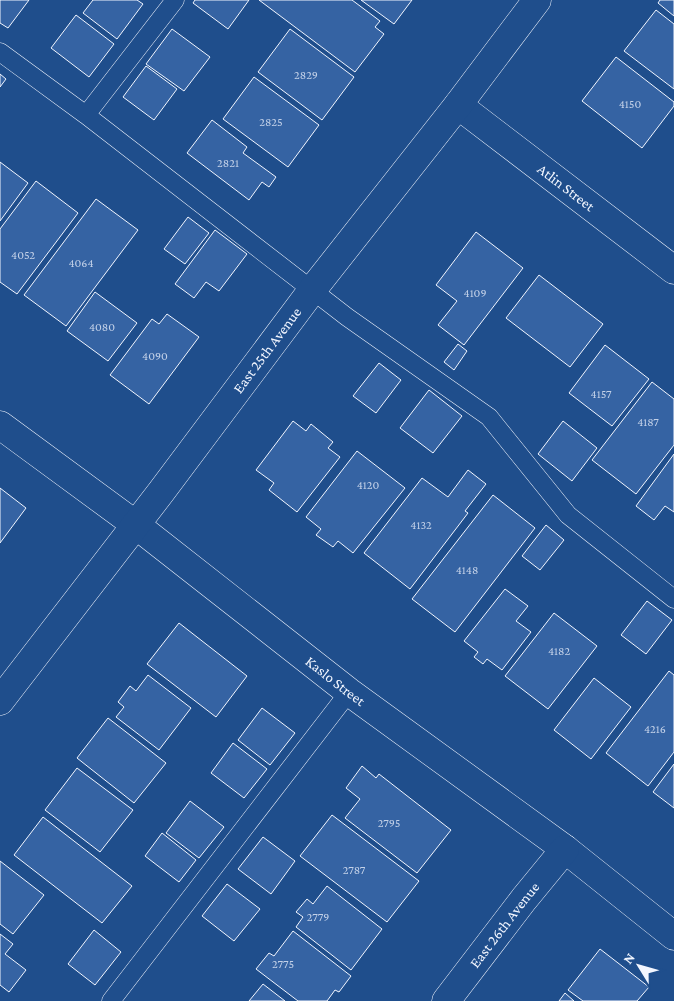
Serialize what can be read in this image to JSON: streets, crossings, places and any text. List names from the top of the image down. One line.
{"streets":{"street":["Atlin Street","East 25th Avenue","Kaslo Street","East 26th Avenue"]},"crossings":[["Atlin Street","East 25th Avenue"],["East 25th Avenue","Kaslo Street"],["Kaslo Street","East 26th Avenue"]],"house_numbers":["2829","4150","2825","2821","4052","4064","4109","4080","4090","4157","4187","4120","4132","4148","4182","4216","2795","2787","2779","2775"],"north":"top left"}
